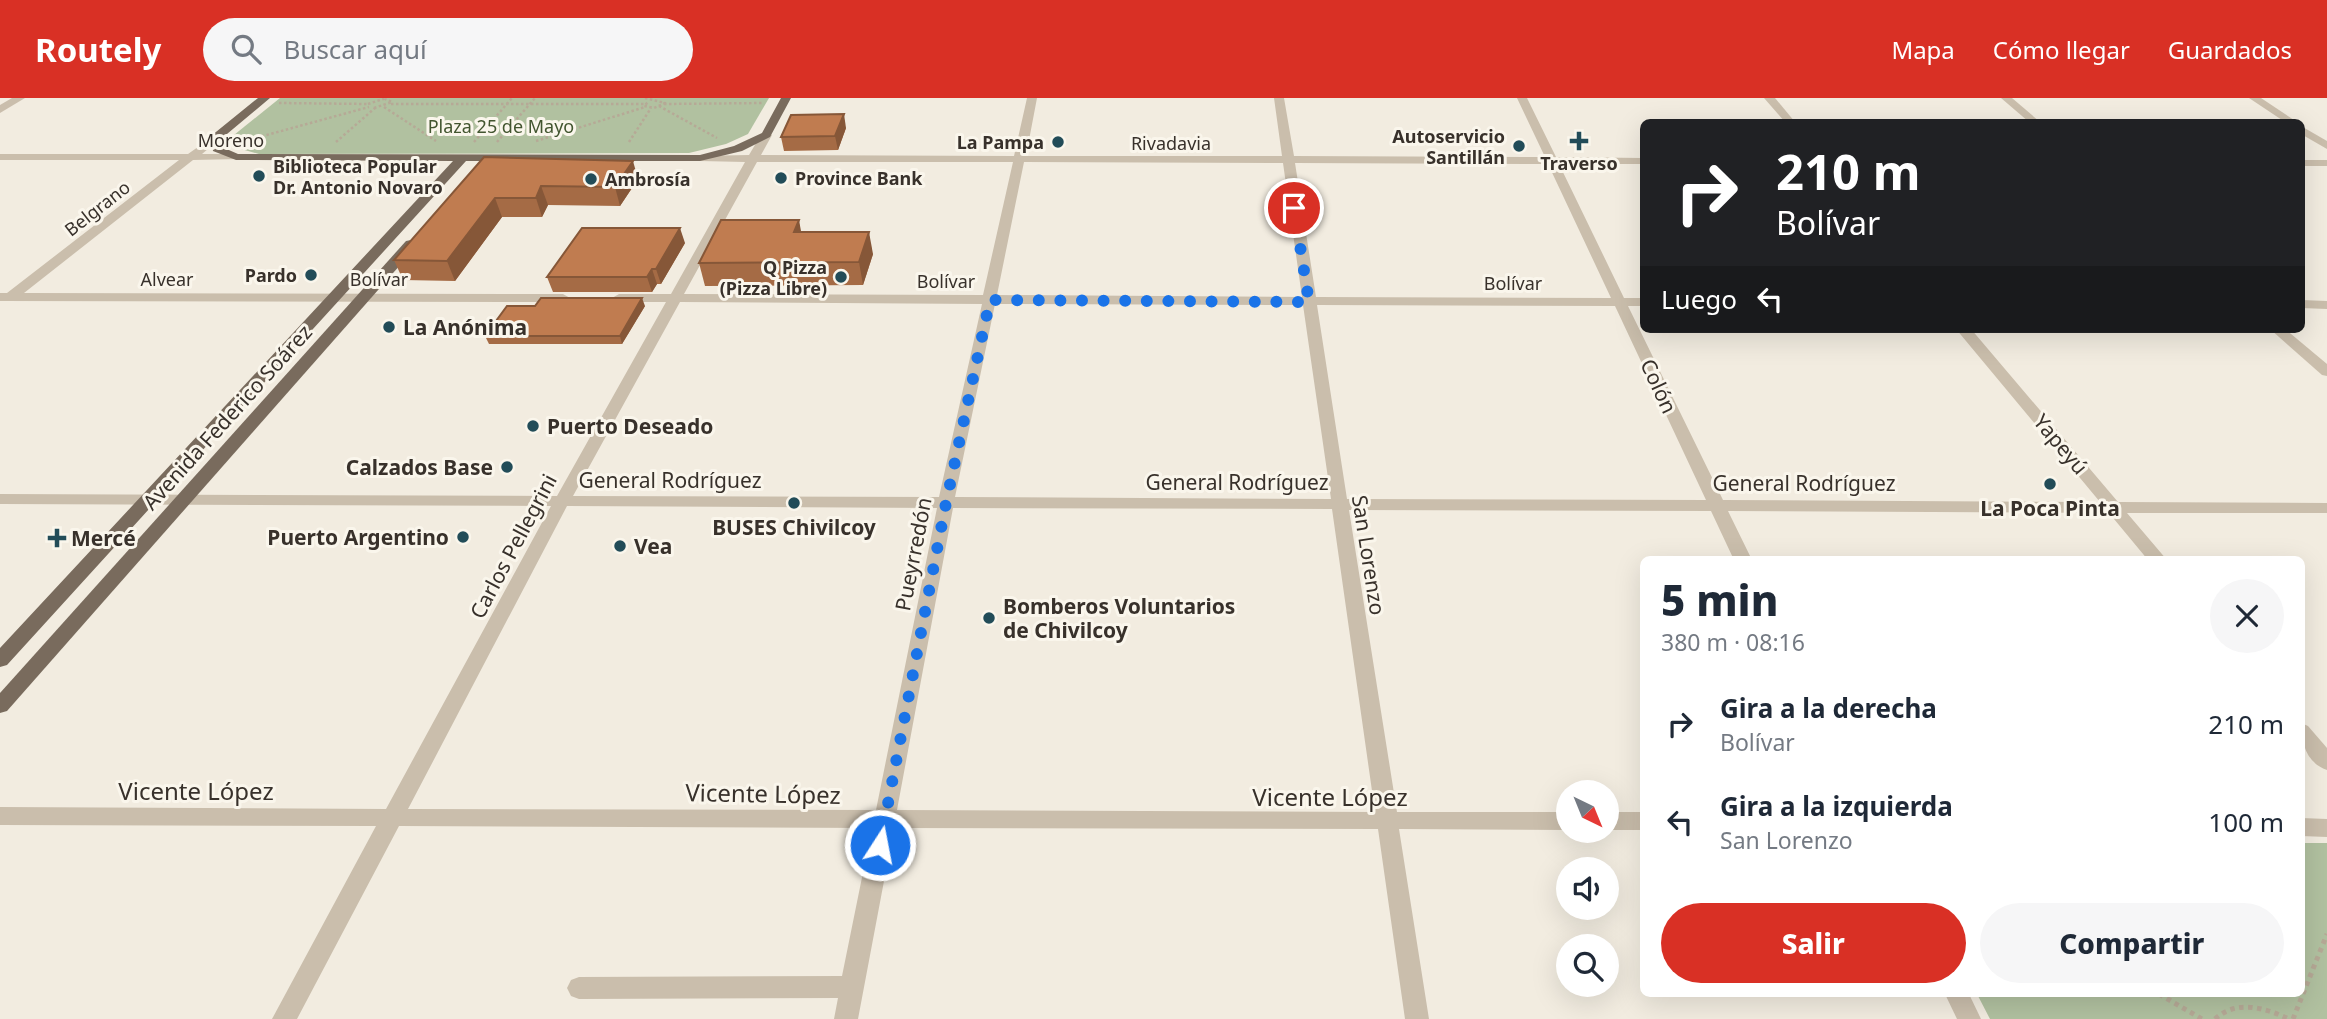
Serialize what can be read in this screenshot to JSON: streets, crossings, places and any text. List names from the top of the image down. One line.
{"streets":{"main road":["Moreno","Rivadavia","Belgrano","Avenida Federico Soárez","Carlos Pellegrini"],"street":["Alvear","Bolívar","Colón","Yapeyú","General Rodríguez","Pueyrredón","San Lorenzo","Vicente López"]},"crossings":[["Moreno","Rivadavia"],["Moreno","Belgrano"],["Moreno","Avenida Federico Soárez"],["Rivadavia","Colón"],["Rivadavia","Avenida Federico Soárez"],["Rivadavia","Carlos Pellegrini"],["Rivadavia","Pueyrredón"],["Rivadavia","San Lorenzo"],["Belgrano","Alvear"],["Alvear","Bolívar"],["Alvear","Avenida Federico Soárez"],["Bolívar","Colón"],["Bolívar","Avenida Federico Soárez"],["Bolívar","Carlos Pellegrini"],["Bolívar","Pueyrredón"],["Bolívar","San Lorenzo"],["Colón","General Rodríguez"],["Avenida Federico Soárez","General Rodríguez"],["Yapeyú","General Rodríguez"],["General Rodríguez","Carlos Pellegrini"],["General Rodríguez","Pueyrredón"],["General Rodríguez","San Lorenzo"],["Carlos Pellegrini","Vicente López"],["Pueyrredón","Vicente López"],["San Lorenzo","Vicente López"]],"parks":["Plaza 25 de Mayo"],"places":{"health":["Traverso","Mercé"],"other":["La Pampa","Autoservicio Santillán","Biblioteca Popular Dr. Antonio Novaro","Province Bank","Ambrosía","Pardo","Q Pizza (Pizza Libre)","La Anónima","Puerto Deseado","Calzados Base","La Poca Pinta","BUSES Chivilcoy","Puerto Argentino","Vea","Bomberos Voluntarios de Chivilcoy"]},"north":"bottom right","page":{"header":"Routely","search":"Buscar aquí","nav":["Mapa","Cómo llegar","Guardados"],"turn":["210 m","Bolívar"],"then":"Luego","heading":["5 min","380 m · 08:16"],"list":[{"name":"Gira a la derecha","note":"Bolívar","value":"210 m"},{"name":"Gira a la izquierda","note":"San Lorenzo","value":"100 m"}],"buttons":["Salir","Compartir"]}}
